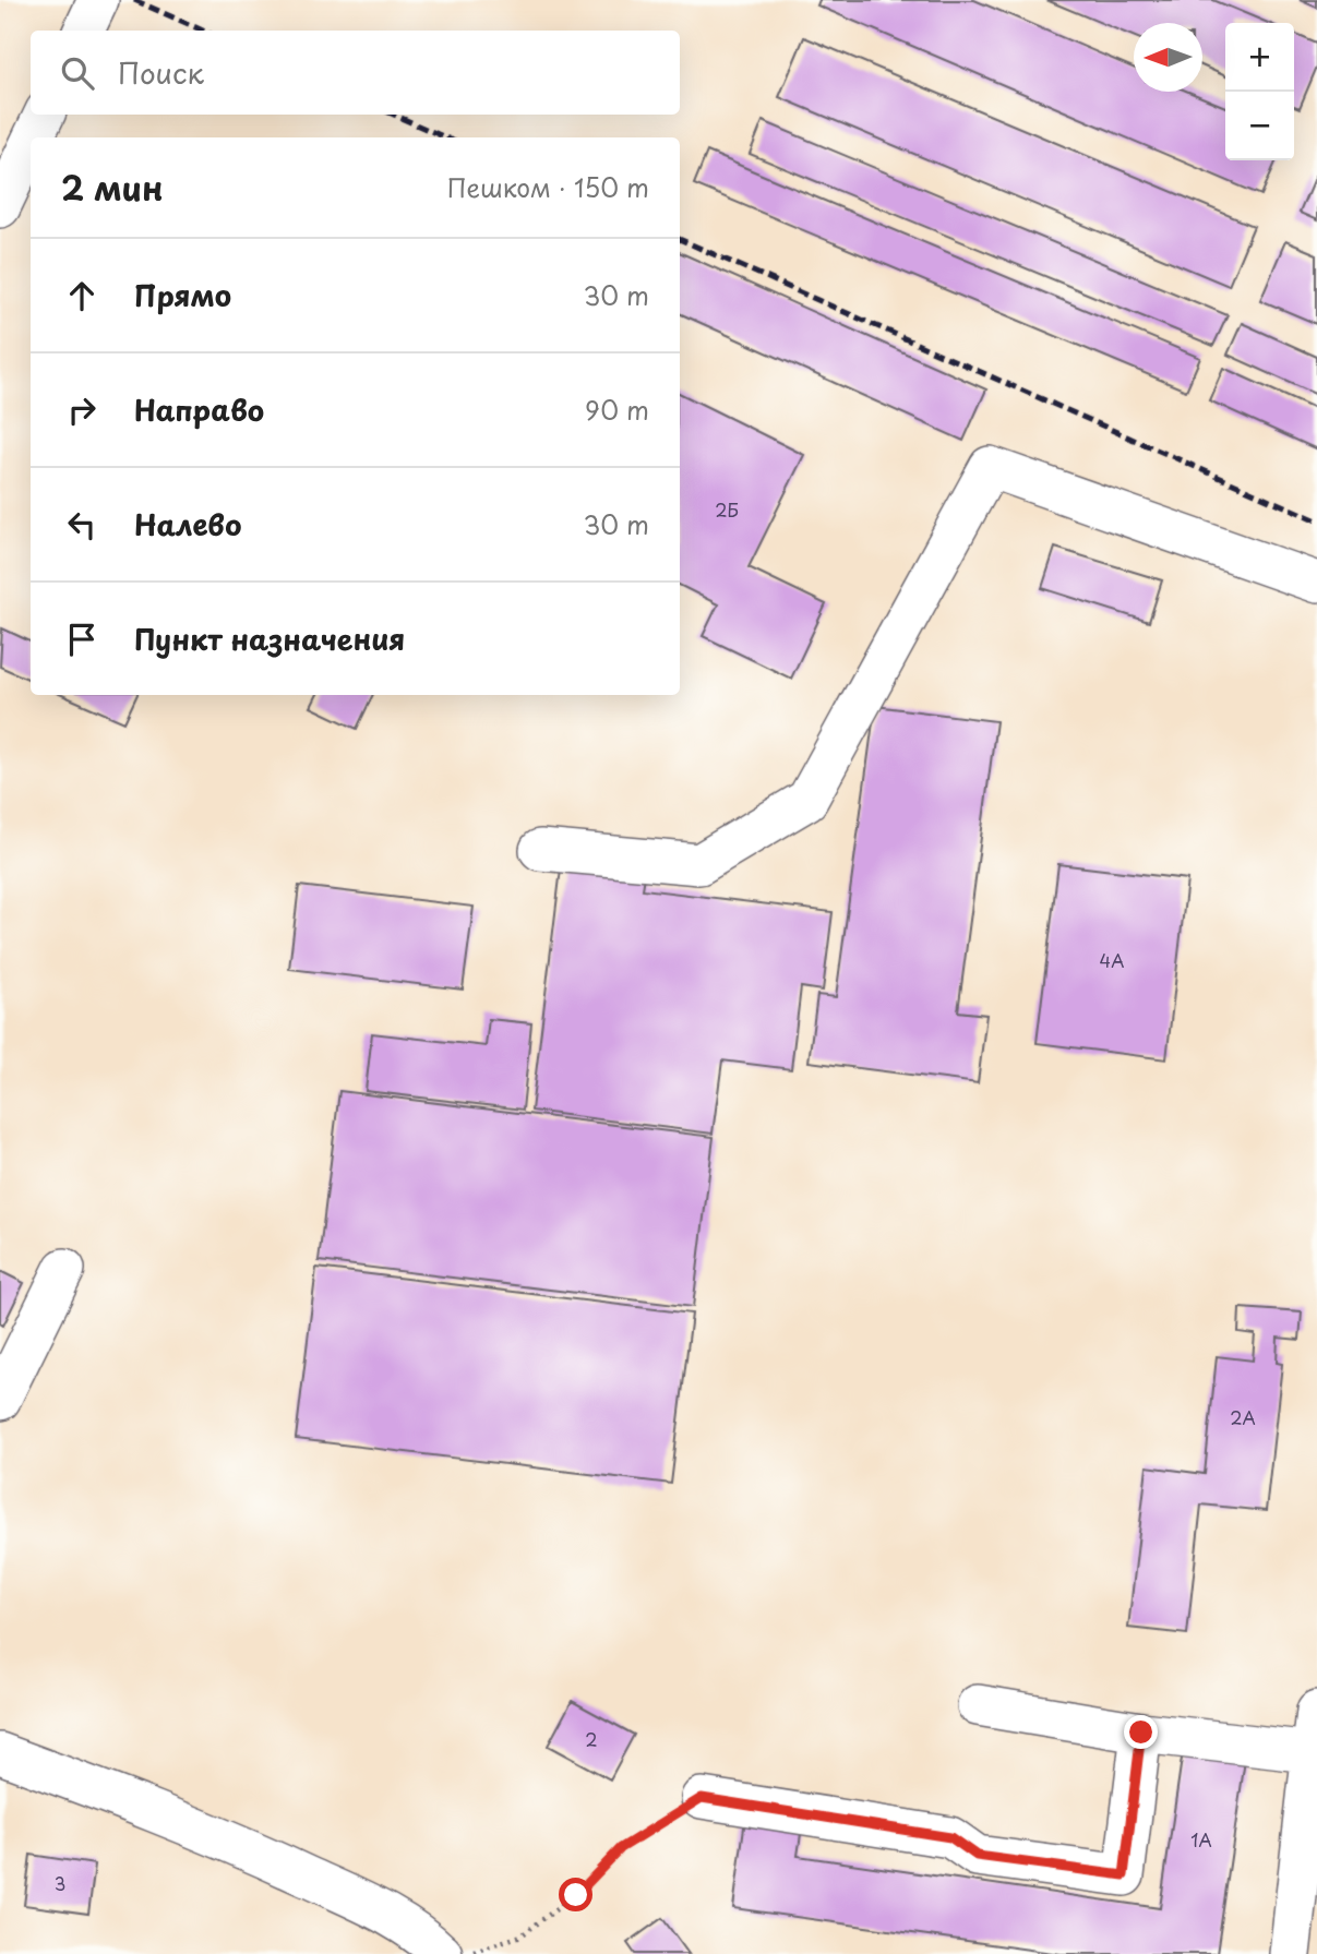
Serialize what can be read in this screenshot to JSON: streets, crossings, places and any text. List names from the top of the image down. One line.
{"house_numbers":["2Б","4А","2А","2","1А","3"],"north":"left","page":{"map_buttons":["+","−"],"search":"Поиск","heading":["2 мин","Пешком · 150 m"],"list":[["Прямо","30 m"],["Направо","90 m"],["Налево","30 m"],"Пункт назначения"]}}
